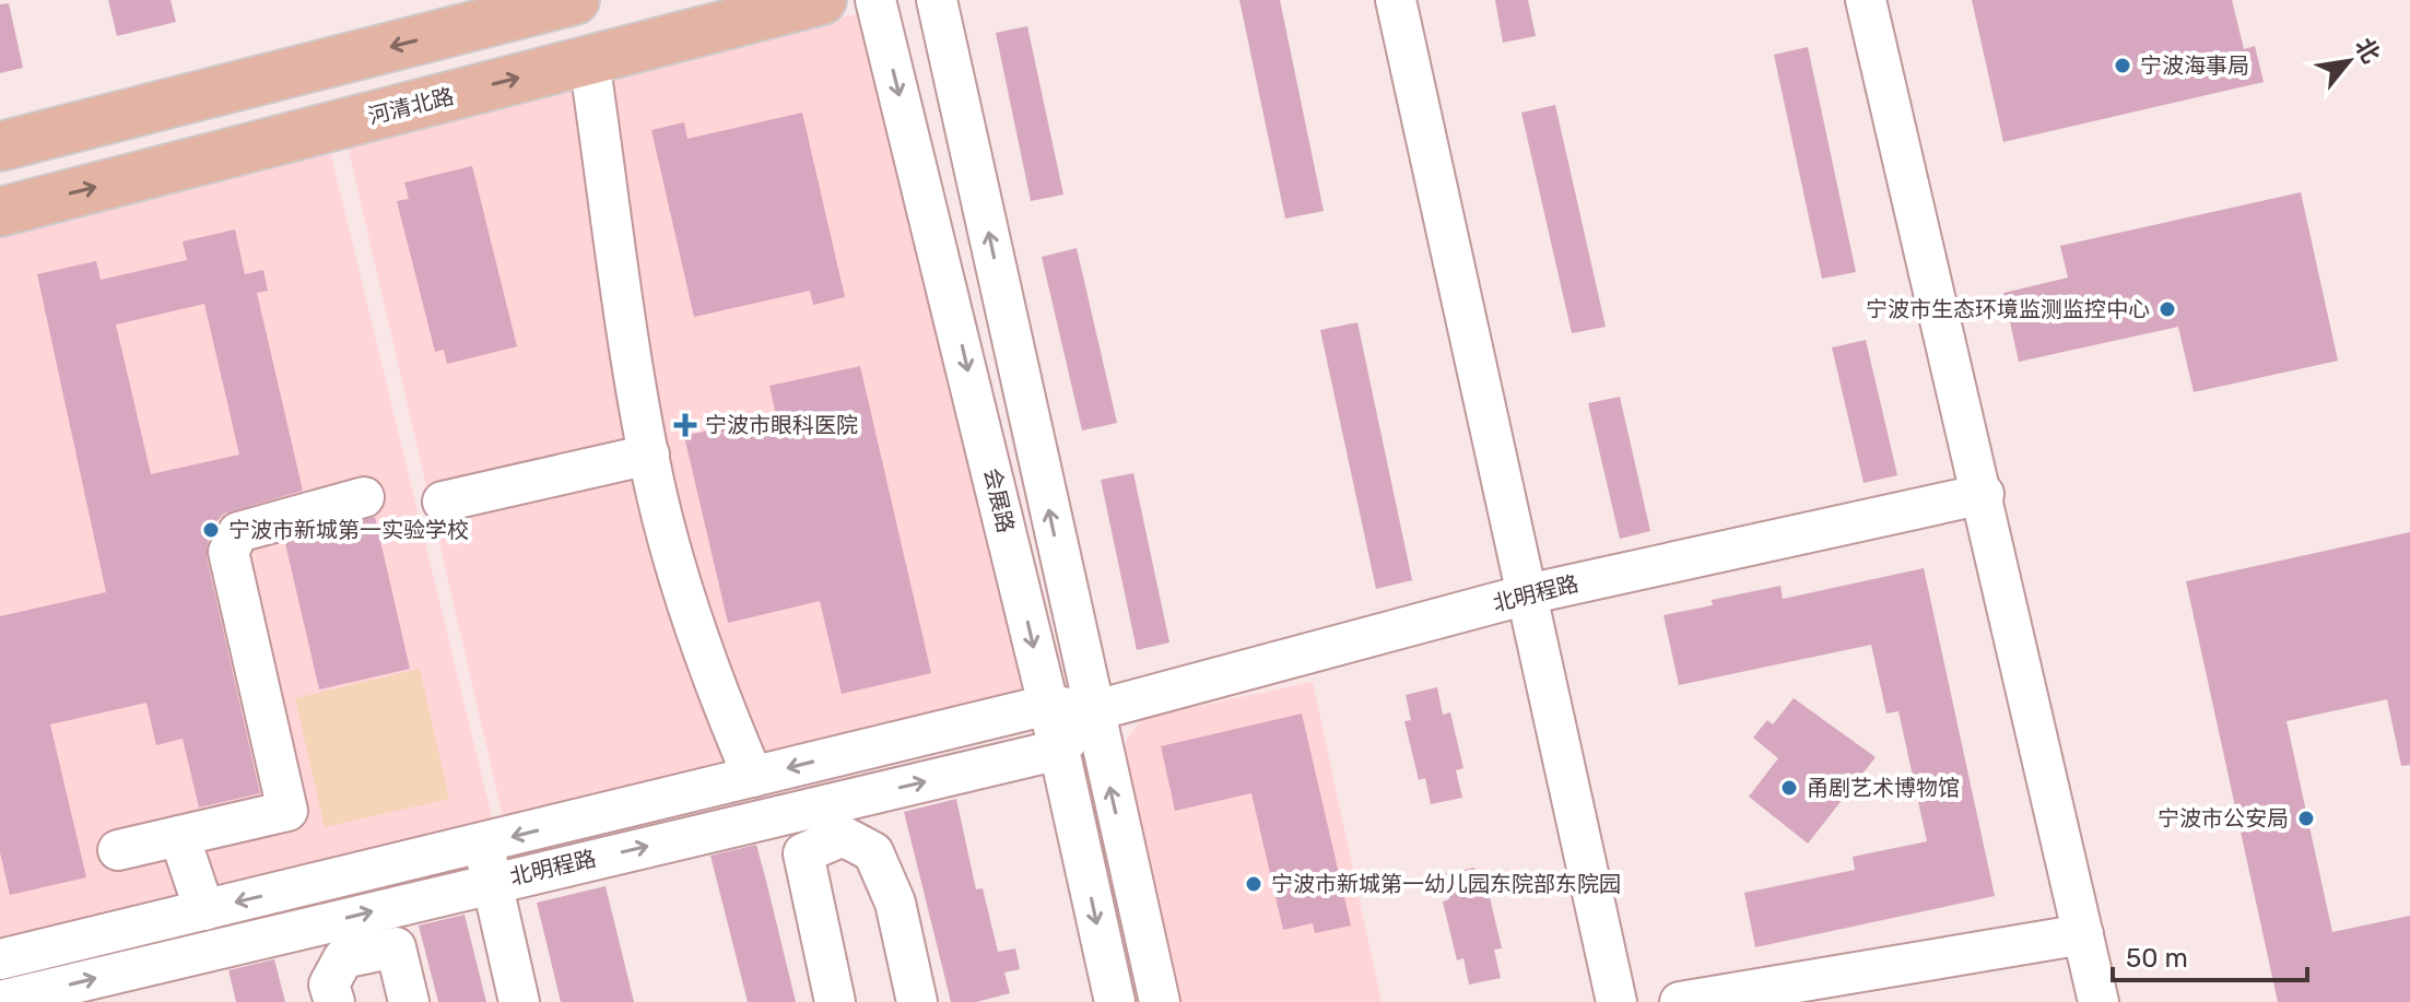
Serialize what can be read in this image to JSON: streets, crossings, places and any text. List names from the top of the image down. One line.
{"streets":{"main road":["河清北路"],"street":["会展路","北明程路"]},"crossings":[["会展路","北明程路"]],"places":{"other":["宁波海事局","宁波市生态环境监测监控中心","宁波市新城第一实验学校","甬剧艺术博物馆","宁波市公安局","宁波市新城第一幼儿园东院部东院园"],"health":["宁波市眼科医院"]},"scale_bar":"50 m","north":"top right"}
